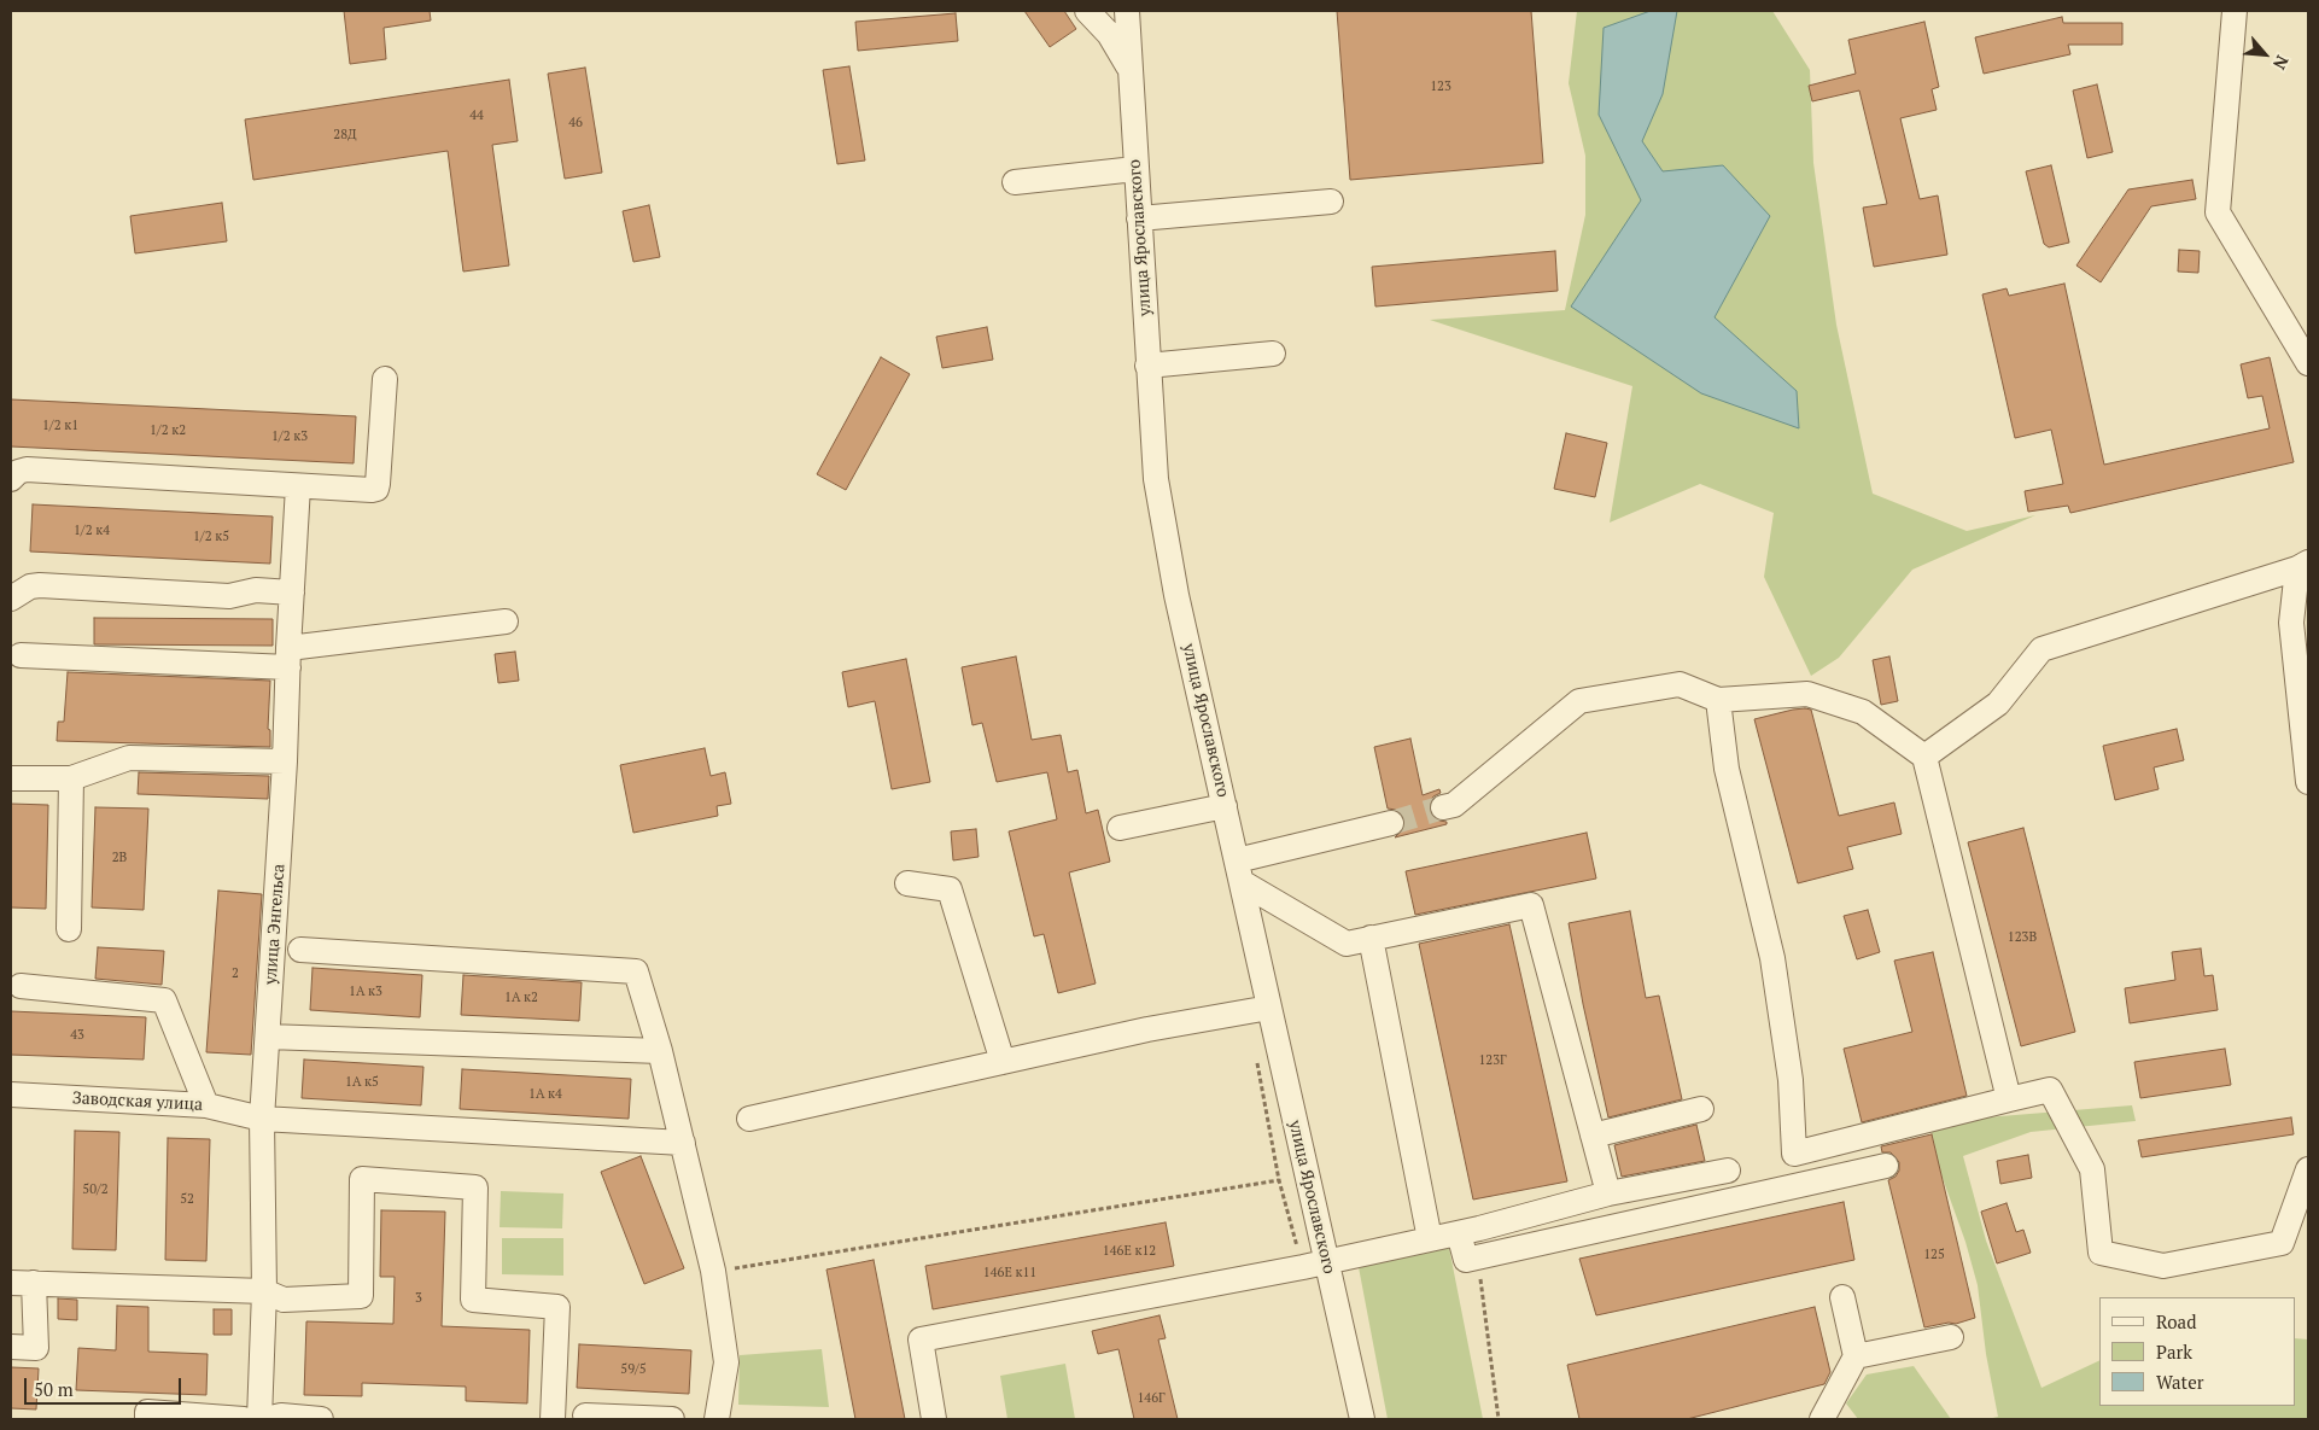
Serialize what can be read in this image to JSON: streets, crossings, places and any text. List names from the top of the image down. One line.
{"streets":{"street":["улица Ярославского","улица Энгельса","Заводская улица"]},"crossings":[["улица Энгельса","Заводская улица"]],"house_numbers":["123","44","46","28Д","1/2 к1","1/2 к2","1/2 к3","1/2 к4","1/2 к5","2В","123В","2","1А к3","1А к2","43","123Г","1А к5","1А к4","50/2","52","146Е к12","125","146Е к11","3","59/5","146Г"],"legend":["Road","Park","Water"],"scale_bar":"50 m","north":"bottom right"}
